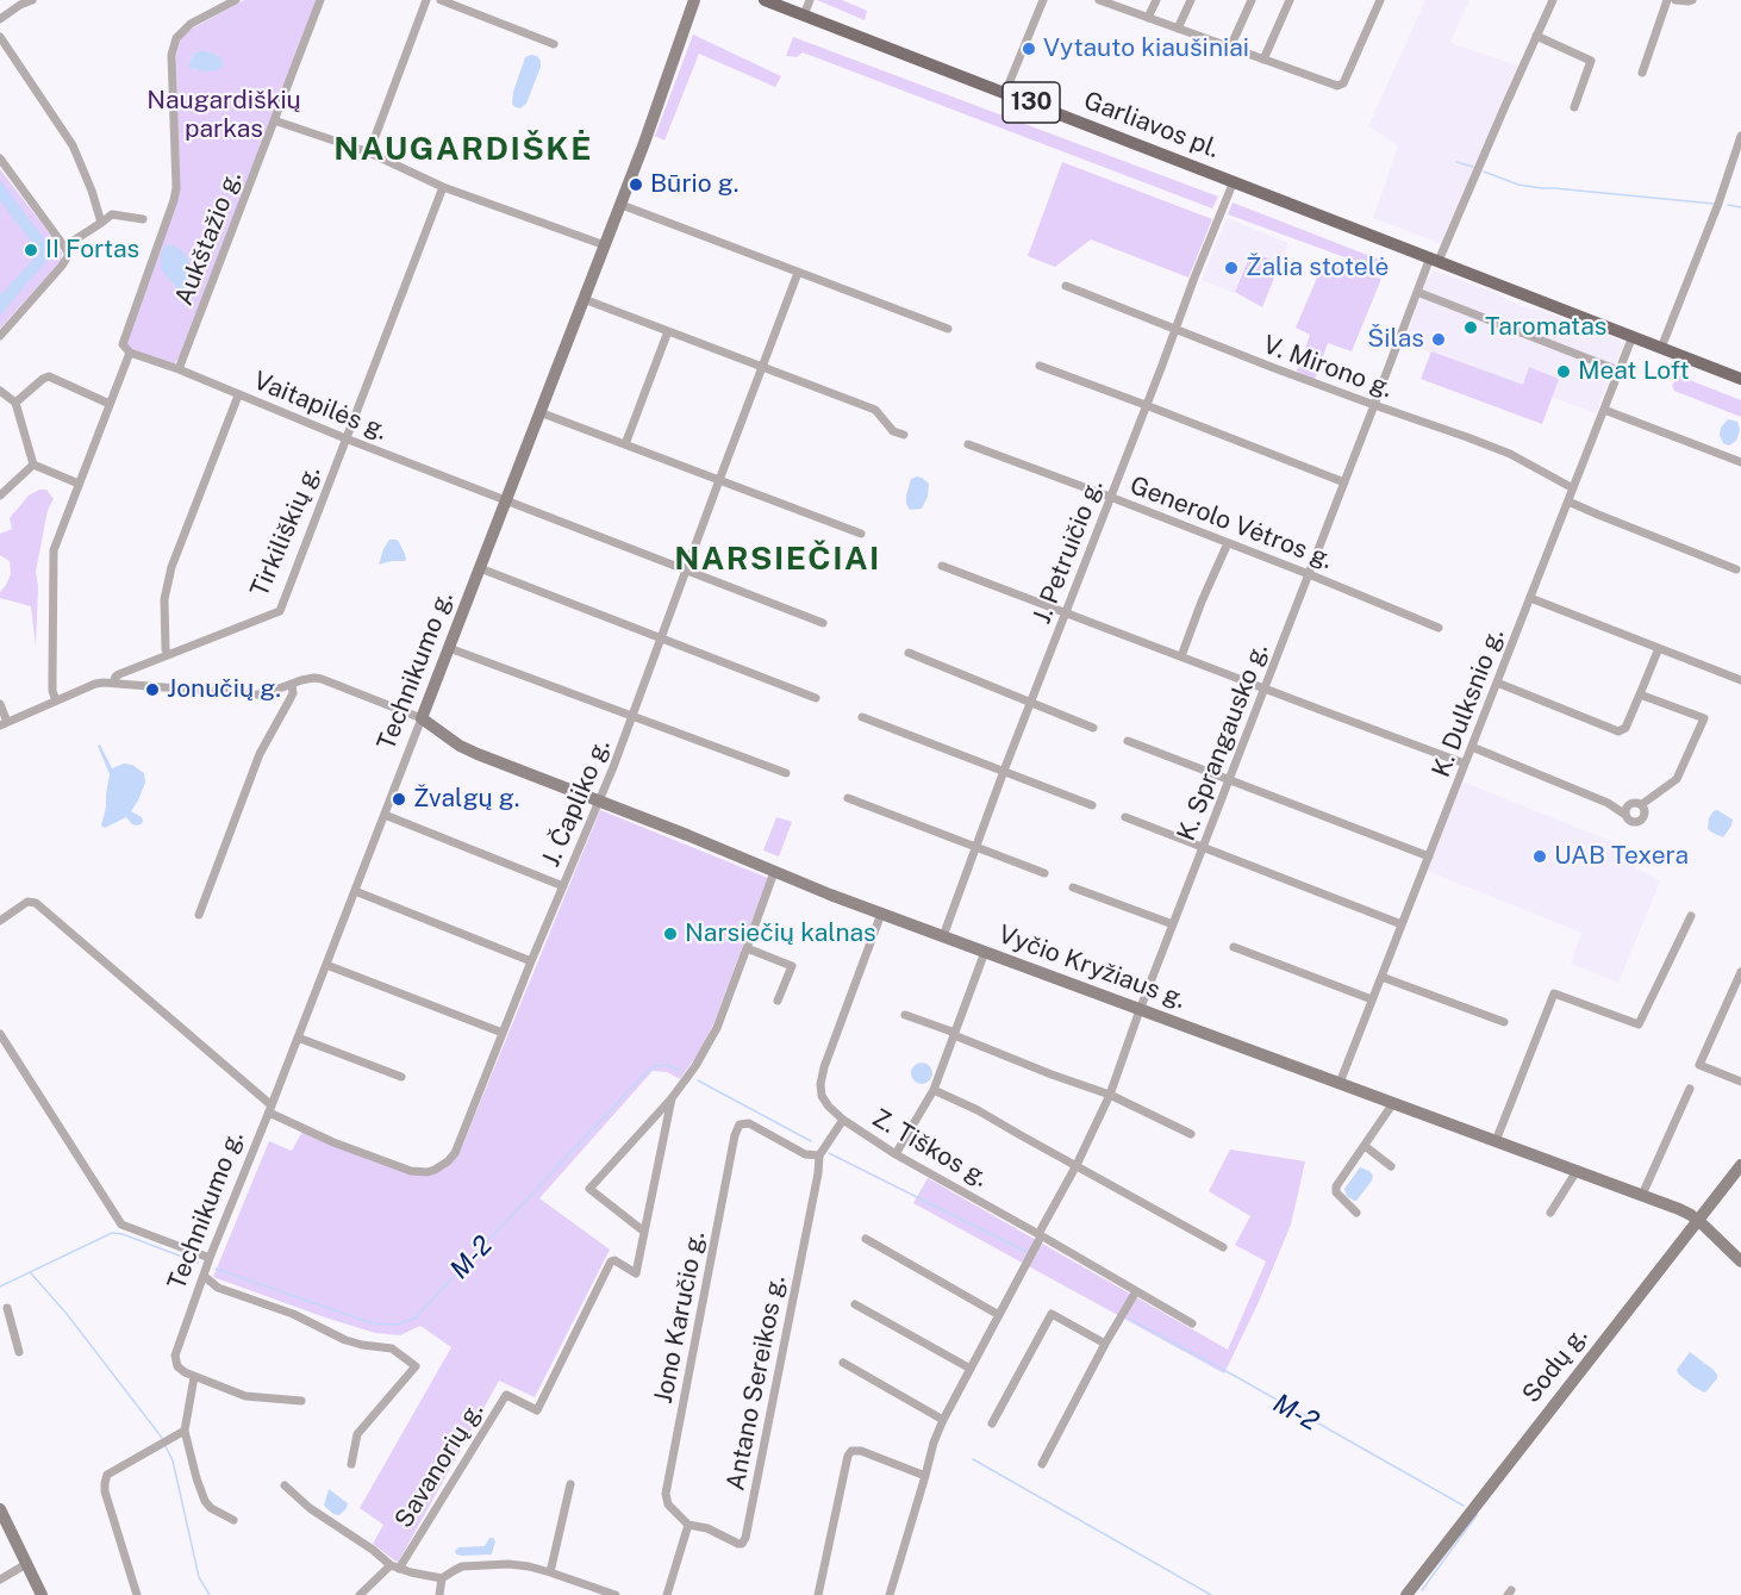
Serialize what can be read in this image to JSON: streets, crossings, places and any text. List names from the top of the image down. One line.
{"streets":{"main road":["130","Garliavos pl."],"street":["Aukštažio g.","V. Mirono g.","Vaitapilės g.","Generolo Vėtros g.","Tirkiliškių g.","J. Petruičio g.","Technikumo g.","K. Dulksnio g.","K. Sprangausko g.","J. Čapliko g.","Vyčio Kryžiaus g.","Z. Tiškos g.","Jono Karučio g.","Sodų g.","Antano Sereikos g.","Savanorių g."]},"crossings":[["130","Garliavos pl."],["130","K. Dulksnio g."],["Garliavos pl.","J. Petruičio g."],["Garliavos pl.","K. Dulksnio g."],["Garliavos pl.","K. Sprangausko g."],["Aukštažio g.","Vaitapilės g."],["V. Mirono g.","J. Petruičio g."],["V. Mirono g.","K. Dulksnio g."],["V. Mirono g.","K. Sprangausko g."],["Vaitapilės g.","Tirkiliškių g."],["Vaitapilės g.","Technikumo g."],["Vaitapilės g.","J. Čapliko g."],["Generolo Vėtros g.","J. Petruičio g."],["Generolo Vėtros g.","K. Sprangausko g."],["J. Petruičio g.","Vyčio Kryžiaus g."],["Technikumo g.","J. Čapliko g."],["Technikumo g.","Vyčio Kryžiaus g."],["K. Dulksnio g.","Vyčio Kryžiaus g."],["K. Sprangausko g.","Vyčio Kryžiaus g."],["K. Sprangausko g.","Z. Tiškos g."],["J. Čapliko g.","Vyčio Kryžiaus g."],["Vyčio Kryžiaus g.","Z. Tiškos g."],["Vyčio Kryžiaus g.","Sodų g."],["Jono Karučio g.","Antano Sereikos g."]],"districts":["NAUGARDIŠKĖ","NARSIEČIAI"],"water":["M-2"],"parks":["Naugardiškių parkas"],"places":["Vytauto kiaušiniai","Būrio g.","II Fortas","Žalia stotelė","Taromatas","Šilas","Meat Loft","Jonučių g.","Žvalgų g.","UAB Texera","Narsiečių kalnas"]}
